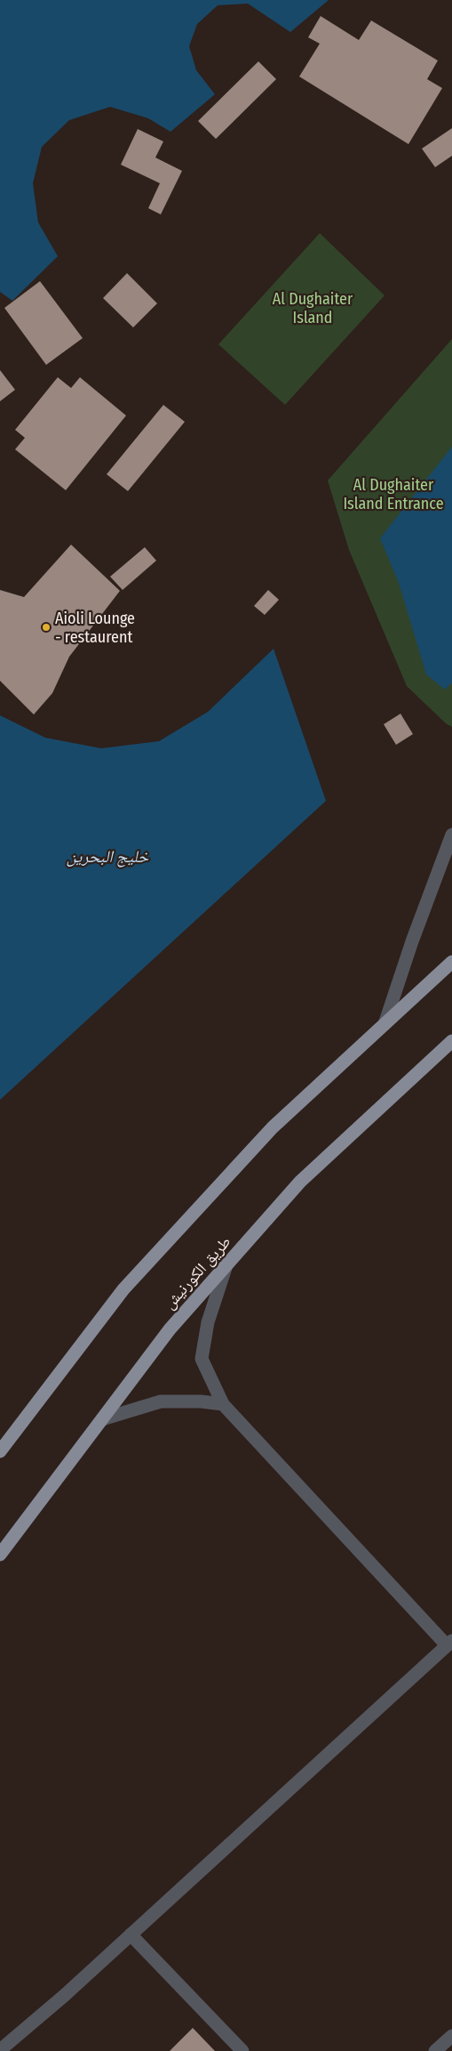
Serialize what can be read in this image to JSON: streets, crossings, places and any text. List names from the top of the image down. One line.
{"streets":{"main road":["طريق الكورنيش"]},"water":["خليج البحرين"],"parks":["Al Dughaiter Island","Al Dughaiter Island Entrance"],"places":["Aioli Lounge - restaurent"]}
